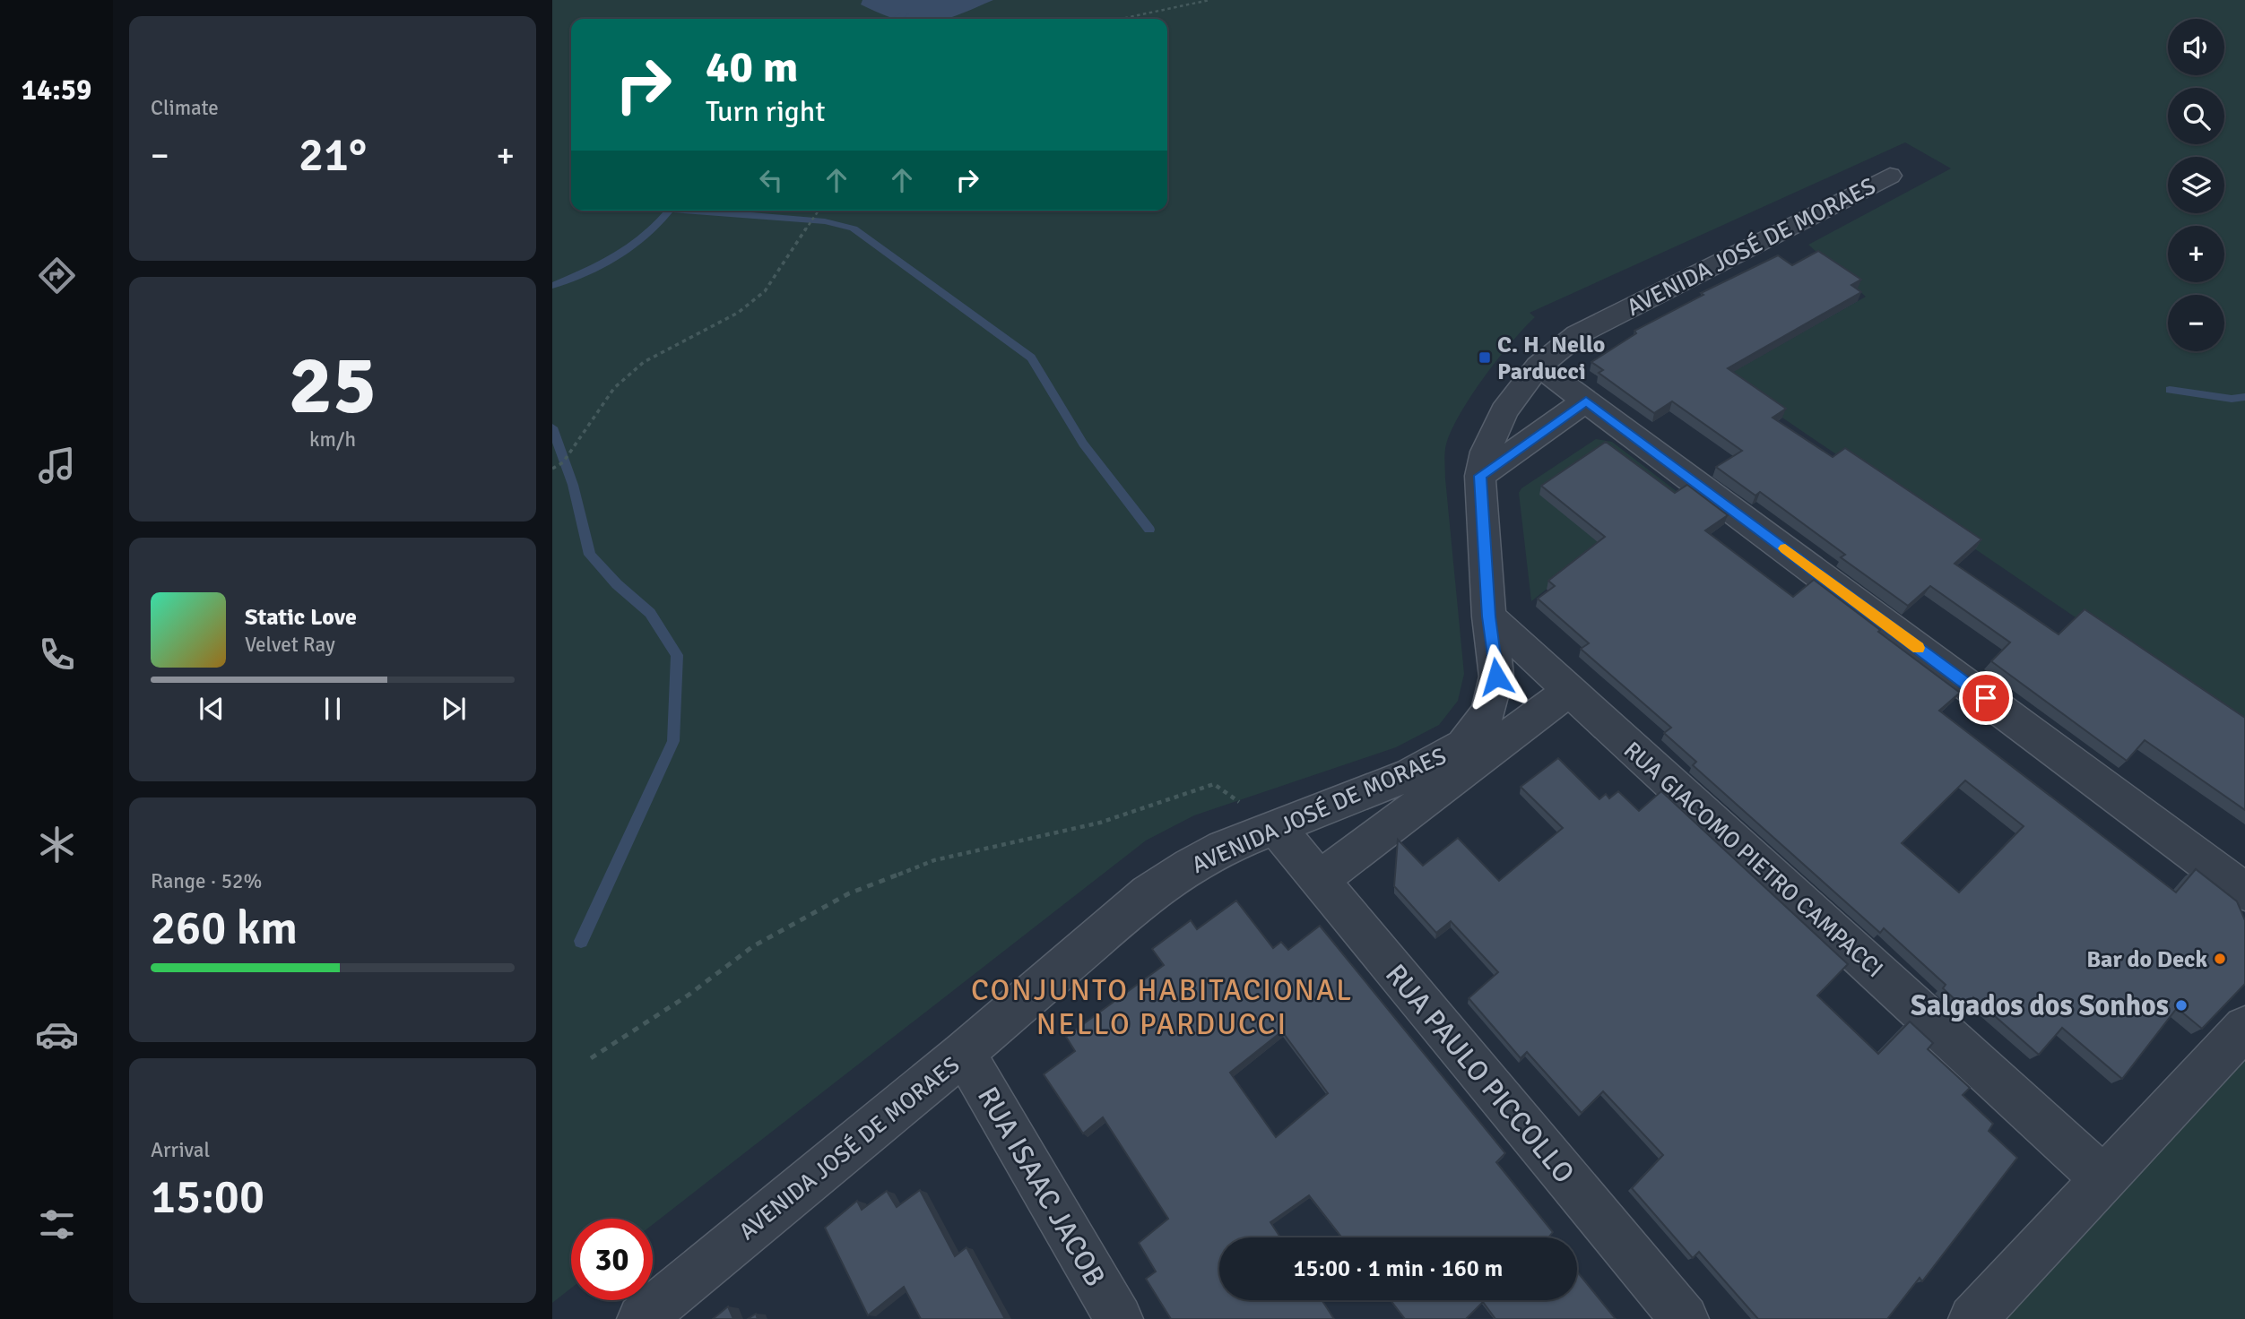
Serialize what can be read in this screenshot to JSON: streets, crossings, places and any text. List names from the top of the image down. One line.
{"streets":{"street":["AVENIDA JOSÉ DE MORAES","RUA GIACOMO PIETRO CAMPACCI","RUA PAULO PICCOLLO","RUA ISAAC JACOB"]},"crossings":[["AVENIDA JOSÉ DE MORAES","RUA GIACOMO PIETRO CAMPACCI"],["AVENIDA JOSÉ DE MORAES","RUA PAULO PICCOLLO"],["AVENIDA JOSÉ DE MORAES","RUA ISAAC JACOB"]],"districts":["CONJUNTO HABITACIONAL NELLO PARDUCCI"],"places":{"transit":["C. H. Nello Parducci"],"other":["Bar do Deck","Salgados dos Sonhos"]},"page":{"tabs":"14:59","tile":["Climate",["25","km/h"],["Range · 52%","260 km"],["Arrival","15:00"]],"map_buttons":["+","−"],"turn":["40 m","Turn right"],"heat":["−","21°","+"],"song":["Static Love","Velvet Ray"],"limit":"30","trip":"15:00 · 1 min · 160 m"}}
